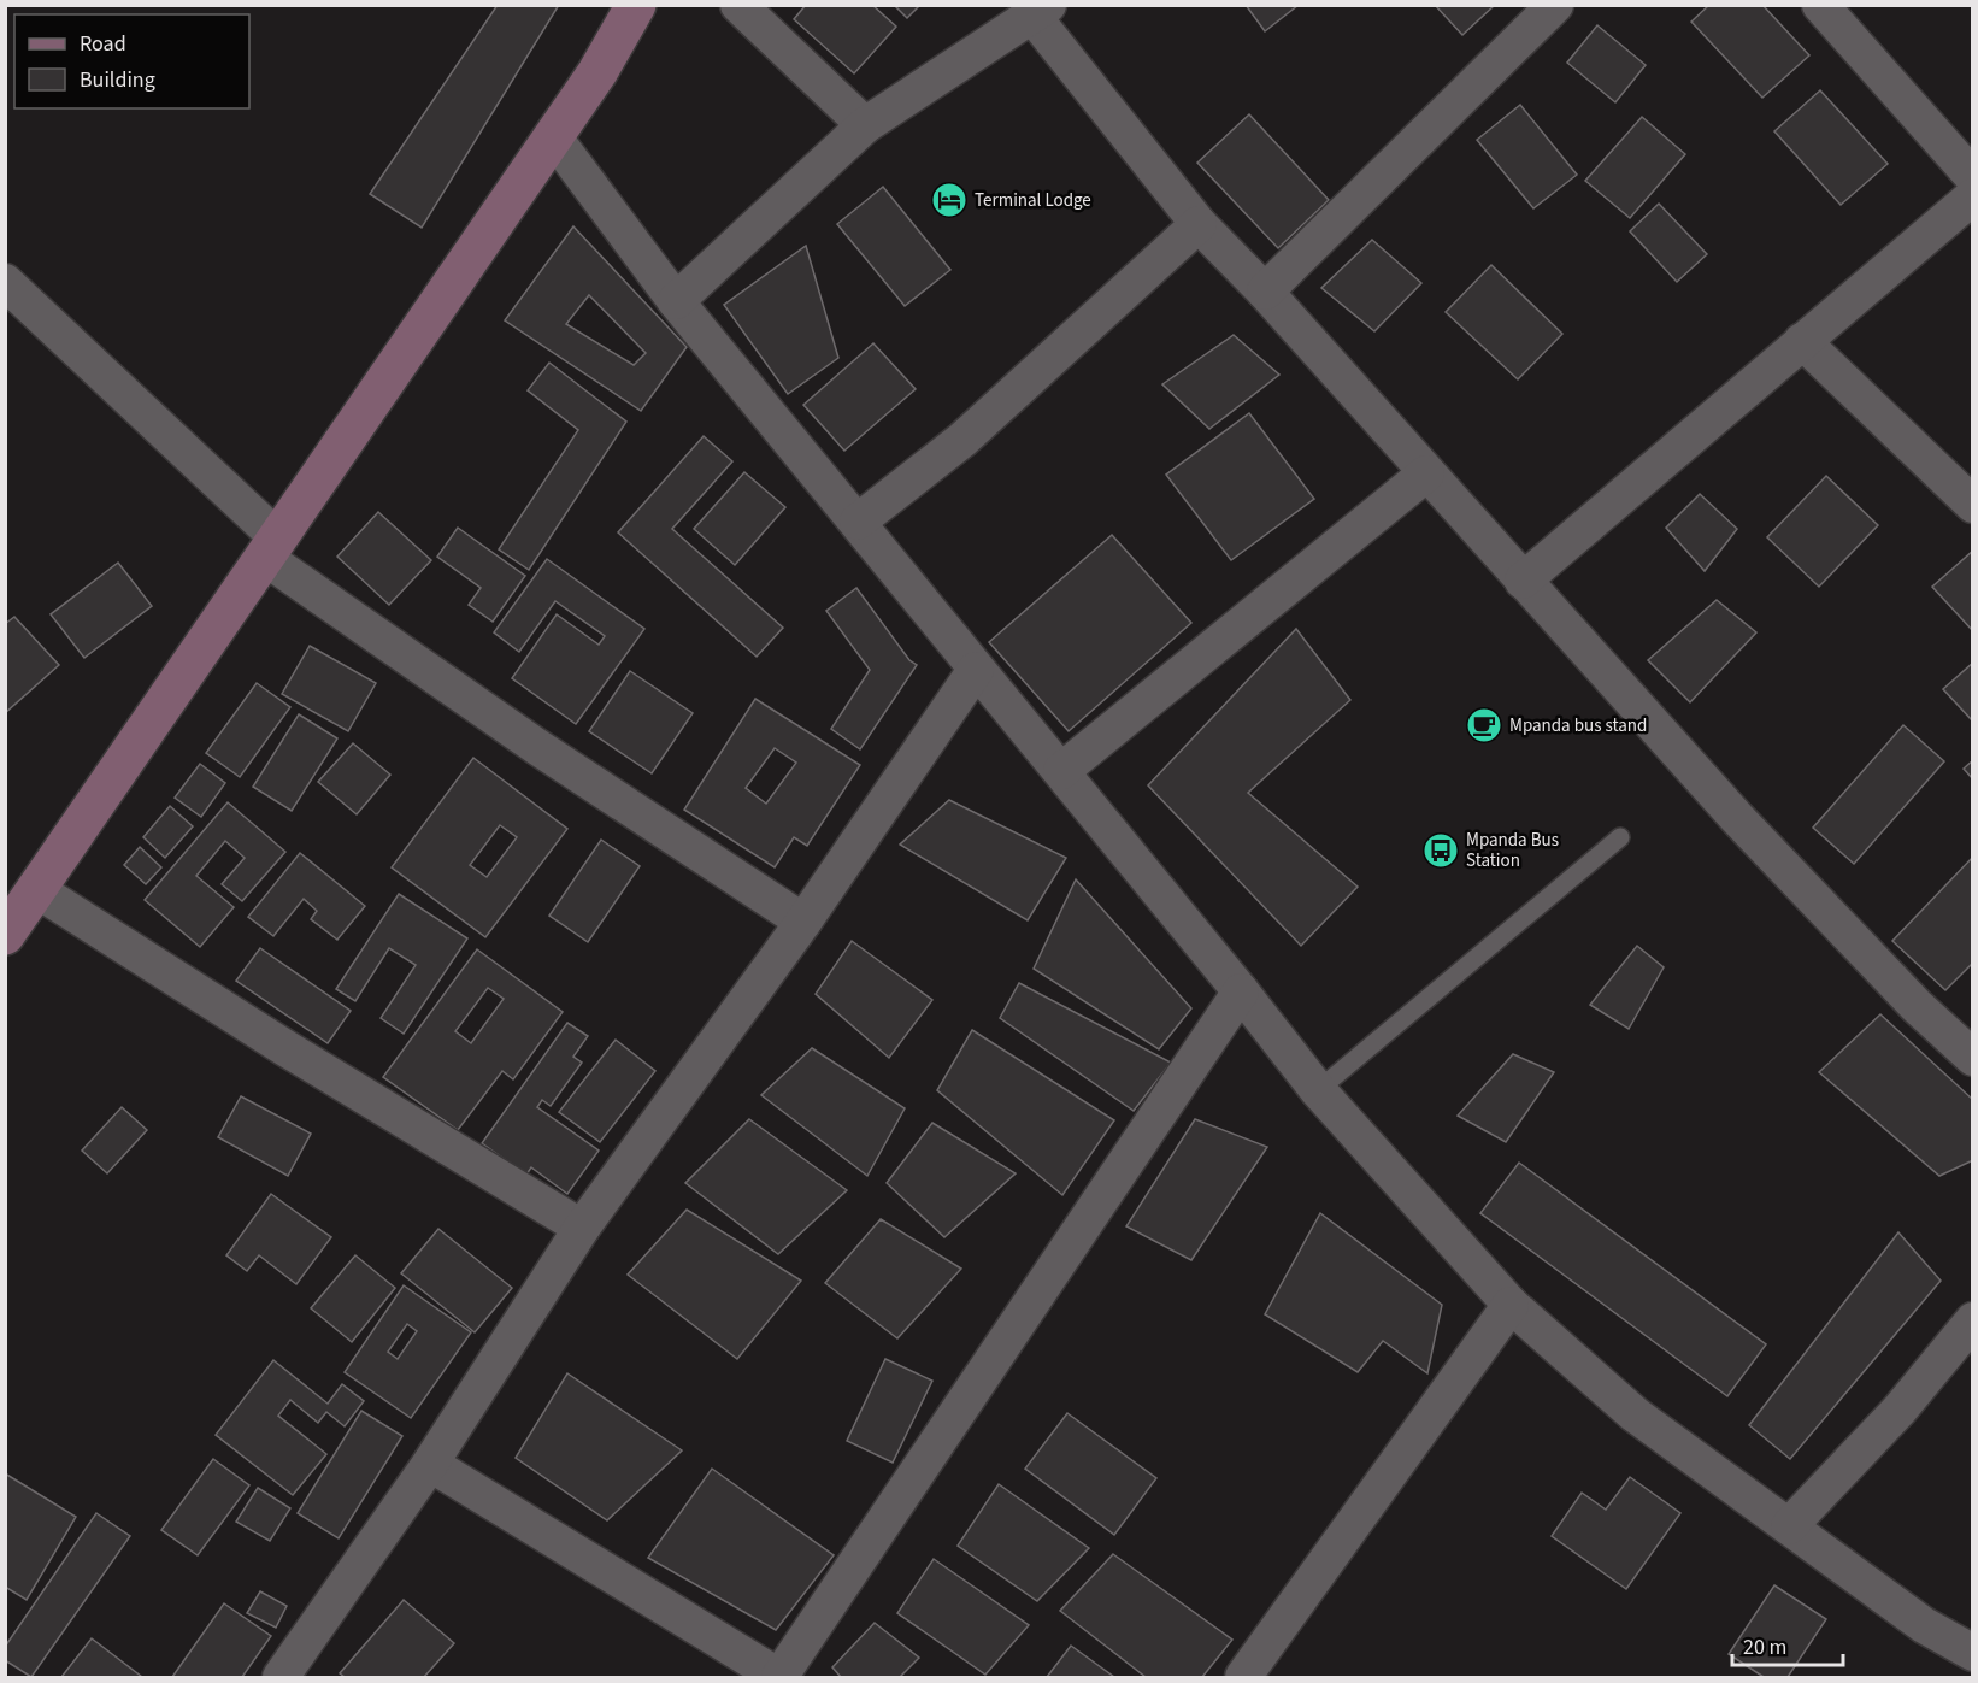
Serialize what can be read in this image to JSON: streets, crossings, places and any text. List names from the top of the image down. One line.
{"places":{"hotel":["Terminal Lodge"],"cafe":["Mpanda bus stand"],"bus stop":["Mpanda Bus Station"]},"legend":["Road","Building"],"scale_bar":"20 m"}
